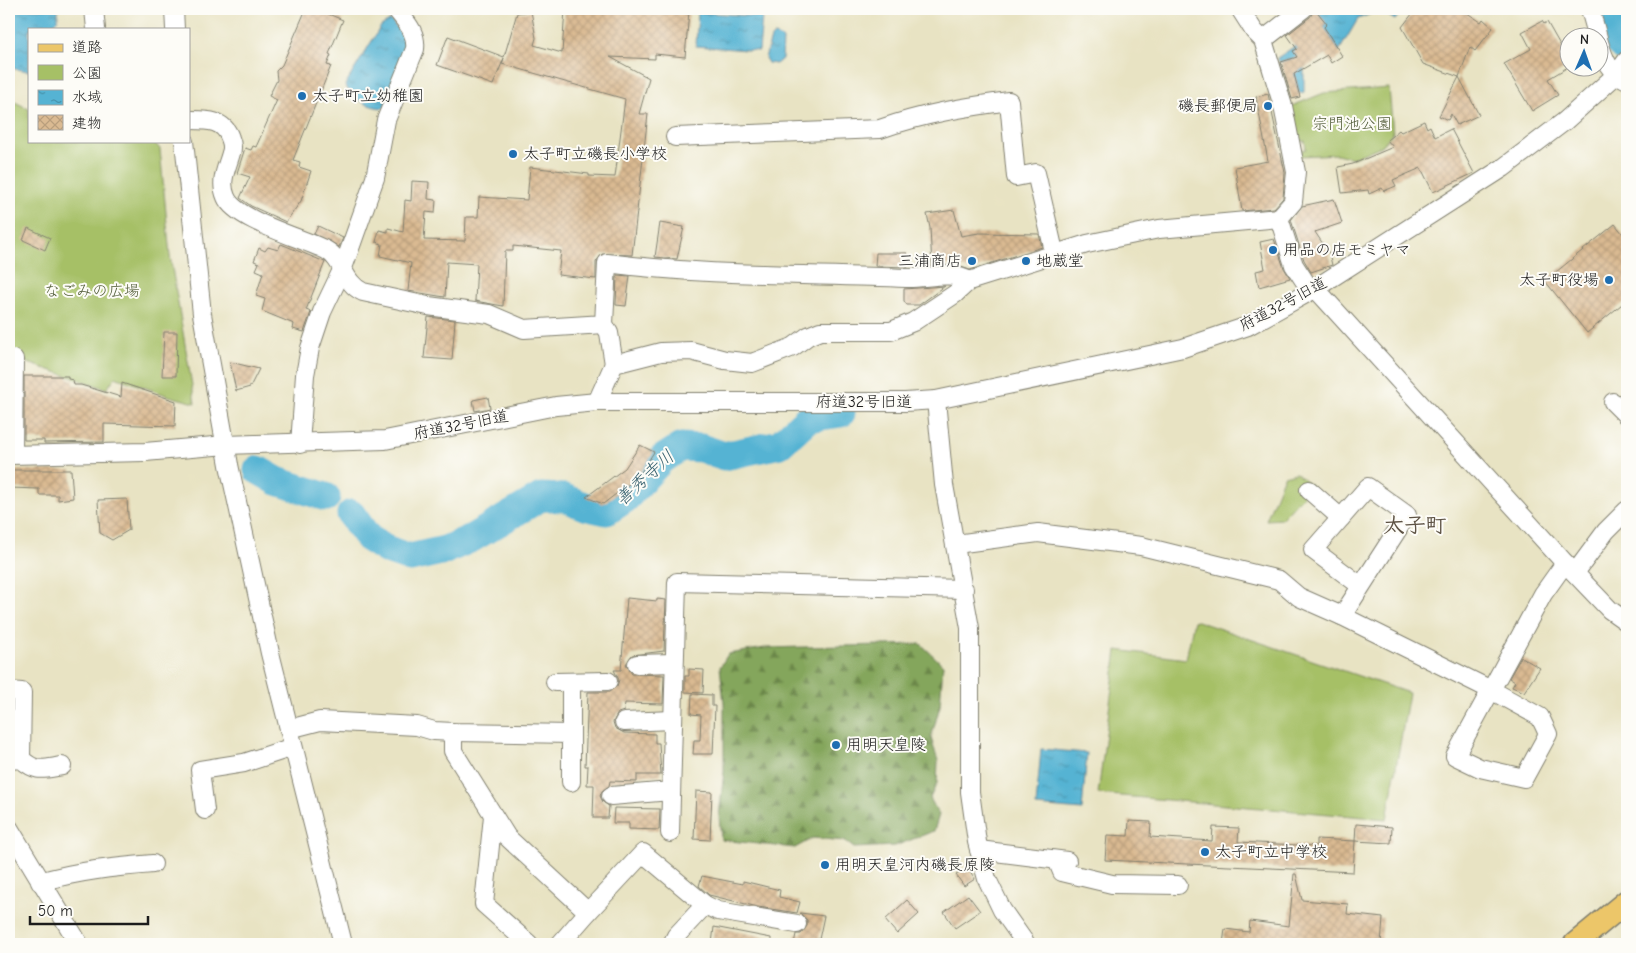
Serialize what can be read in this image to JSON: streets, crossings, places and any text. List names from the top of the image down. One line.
{"streets":{"street":["府道32号旧道"]},"districts":["太子町"],"water":["善秀寺川"],"parks":["宗門池公園","なごみの広場"],"places":["太子町立幼稚園","磯長郵便局","太子町立磯長小学校","用品の店モミヤマ","三浦商店","地蔵堂","太子町役場","用明天皇陵","太子町立中学校","用明天皇河内磯長原陵"],"legend":["道路","公園","水域","建物"],"scale_bar":"50 m","north":"top"}
